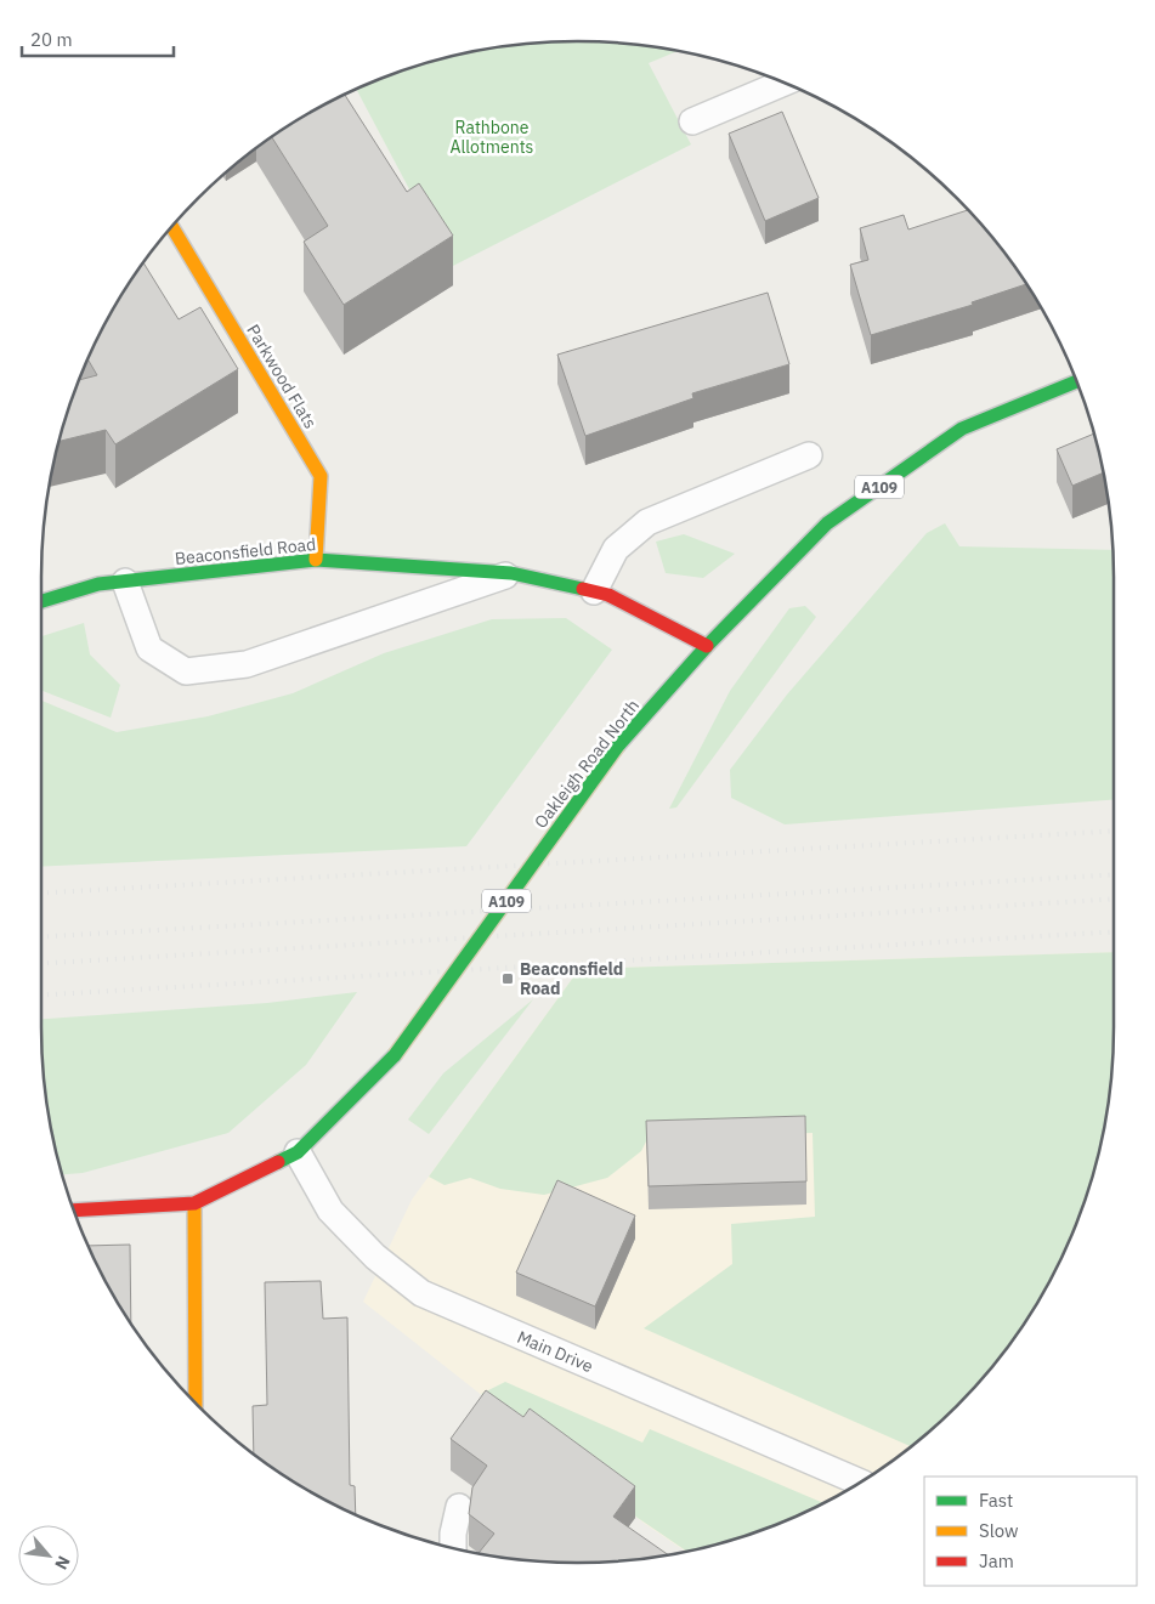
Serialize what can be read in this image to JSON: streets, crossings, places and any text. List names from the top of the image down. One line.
{"streets":{"main road":["Parkwood Flats","A109","Beaconsfield Road","Oakleigh Road North"],"lane":["Main Drive"]},"crossings":[["Parkwood Flats","Beaconsfield Road"],["A109","Oakleigh Road North"],["Beaconsfield Road","Oakleigh Road North"],["Oakleigh Road North","Main Drive"]],"parks":["Rathbone Allotments"],"places":{"transit":["Beaconsfield Road"]},"legend":["Fast","Slow","Jam"],"scale_bar":"20 m","north":"bottom right"}
